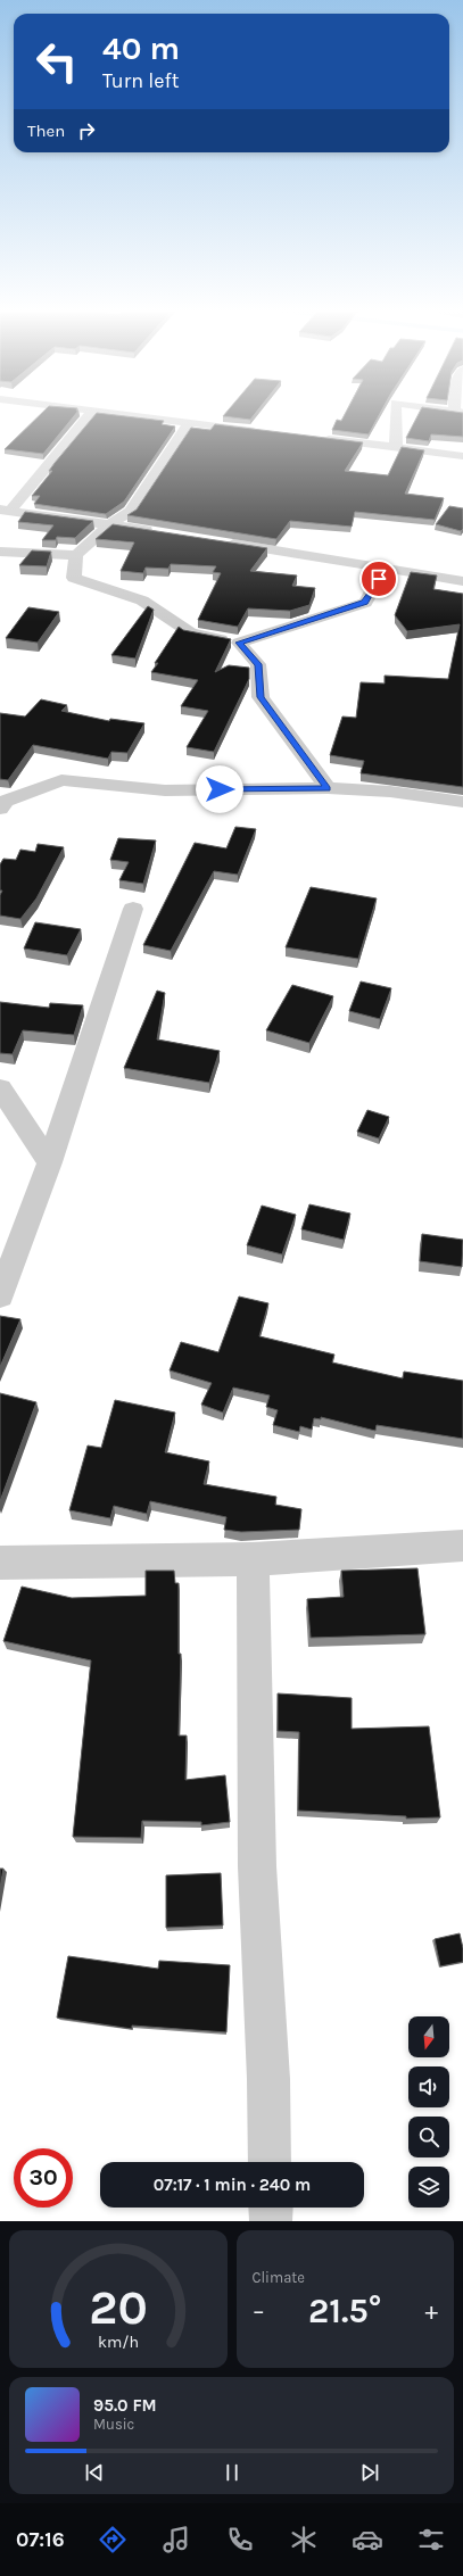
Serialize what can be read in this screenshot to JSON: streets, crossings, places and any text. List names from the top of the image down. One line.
{"north":"bottom","page":{"turn":["40 m","Turn left"],"then":"Then","limit":"30","trip":"07:17 · 1 min · 240 m","tile":"Climate","heat":["−","21.5°","+"],"song":["95.0 FM","Music"],"tabs":"07:16","gauge":["20","km/h"]}}
